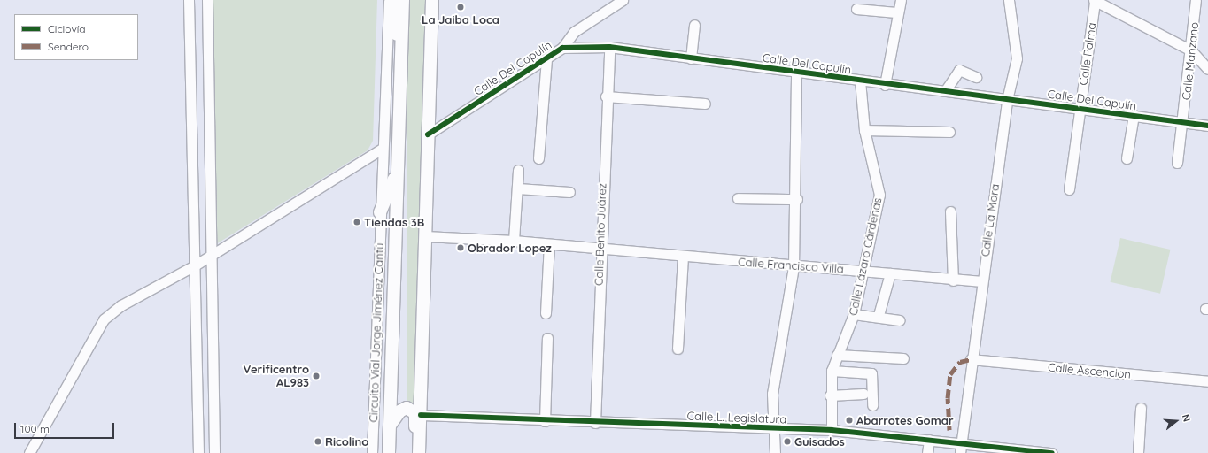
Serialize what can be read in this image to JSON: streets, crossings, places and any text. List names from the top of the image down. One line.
{"streets":{"main road":["Circuito Vial Jorge Jiménez Cantú"],"street":["Calle Palma","Calle Manzano","Calle Del Capulín","Calle La Mora","Calle Benito Juárez","Calle Lázaro Cárdenas","Calle Francisco Villa","Calle Ascencion","Calle L. Legislatura"]},"crossings":[["Calle Palma","Calle Del Capulín"],["Calle Manzano","Calle Del Capulín"],["Calle Del Capulín","Calle La Mora"],["Calle Del Capulín","Calle Benito Juárez"],["Calle Del Capulín","Calle Lázaro Cárdenas"],["Calle La Mora","Calle Francisco Villa"],["Calle La Mora","Calle Ascencion"],["Calle La Mora","Calle L. Legislatura"],["Calle Benito Juárez","Calle Francisco Villa"],["Calle Benito Juárez","Calle L. Legislatura"],["Calle Lázaro Cárdenas","Calle Francisco Villa"],["Calle Lázaro Cárdenas","Calle L. Legislatura"]],"places":["La Jaiba Loca","Tiendas 3B","Obrador Lopez","Verificentro AL983","Abarrotes Gomar","Ricolino","Guisados"],"legend":["Ciclovía","Sendero"],"scale_bar":"100 m","north":"right"}
